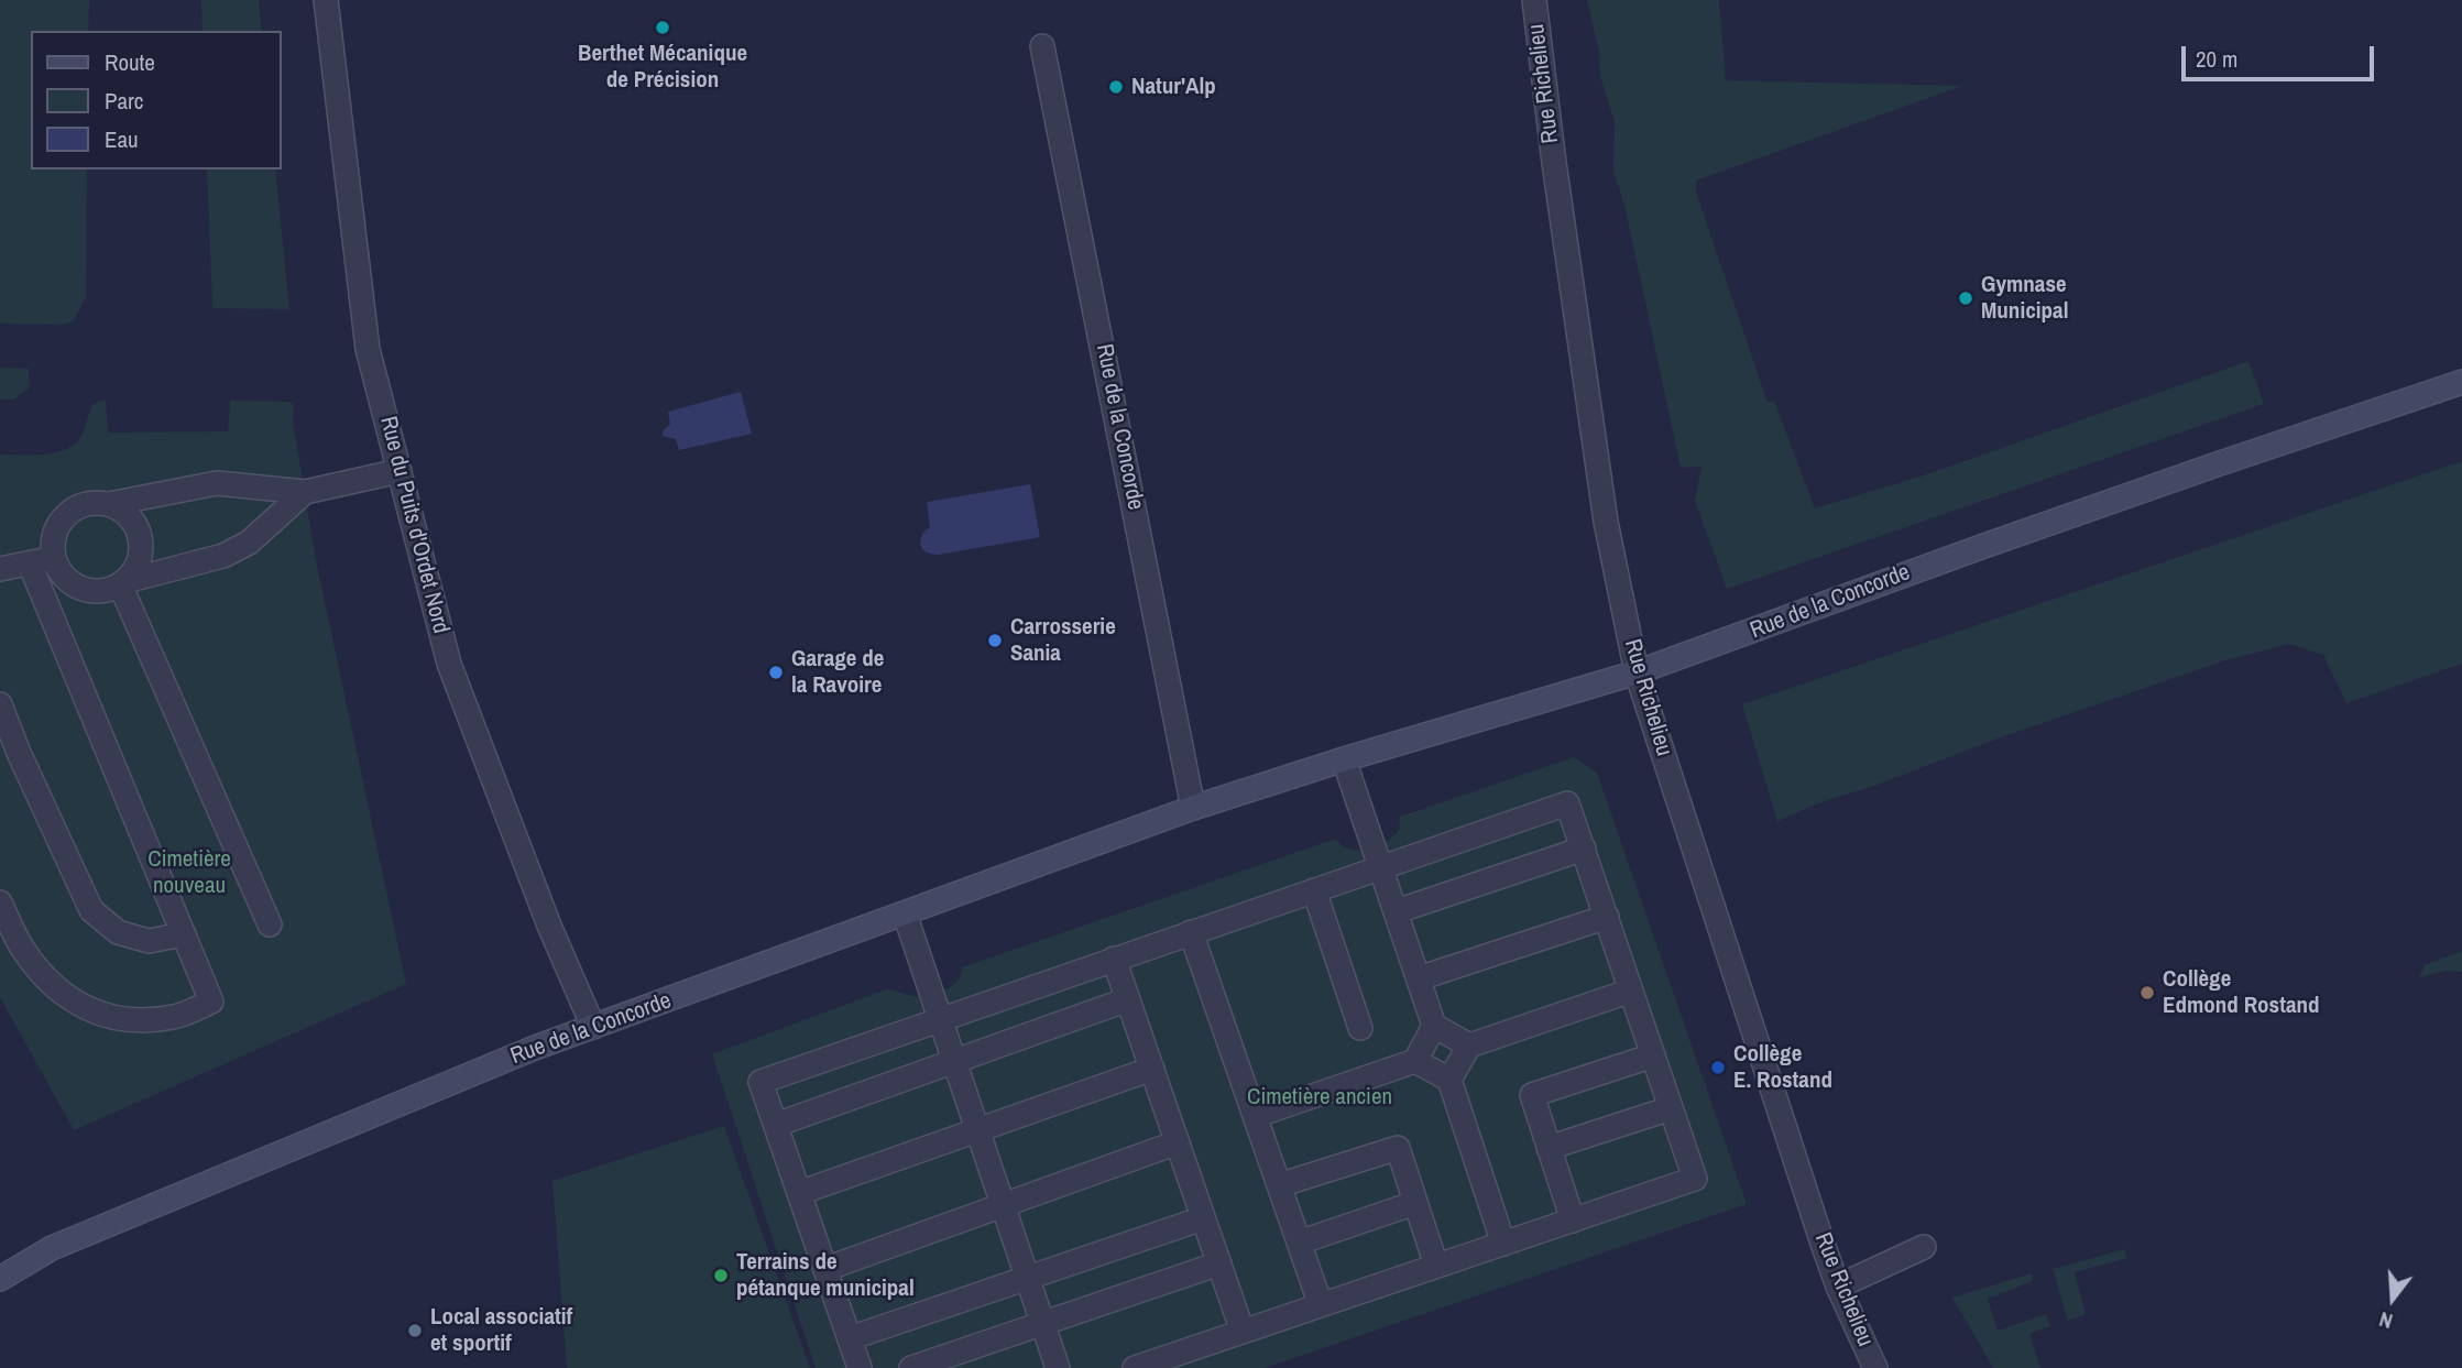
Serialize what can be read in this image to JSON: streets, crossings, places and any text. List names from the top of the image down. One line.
{"streets":{"street":["Rue Richelieu","Rue de la Concorde","Rue du Puits d'Ordet Nord"]},"crossings":[["Rue Richelieu","Rue de la Concorde"],["Rue de la Concorde","Rue du Puits d'Ordet Nord"]],"parks":["Cimetière nouveau","Cimetière ancien"],"places":["Berthet Mécanique de Précision","Natur'Alp","Gymnase Municipal","Carrosserie Sania","Garage de la Ravoire","Collège Edmond Rostand","Collège E. Rostand","Terrains de pétanque municipal","Local associatif et sportif"],"legend":["Route","Parc","Eau"],"scale_bar":"20 m","north":"bottom"}
